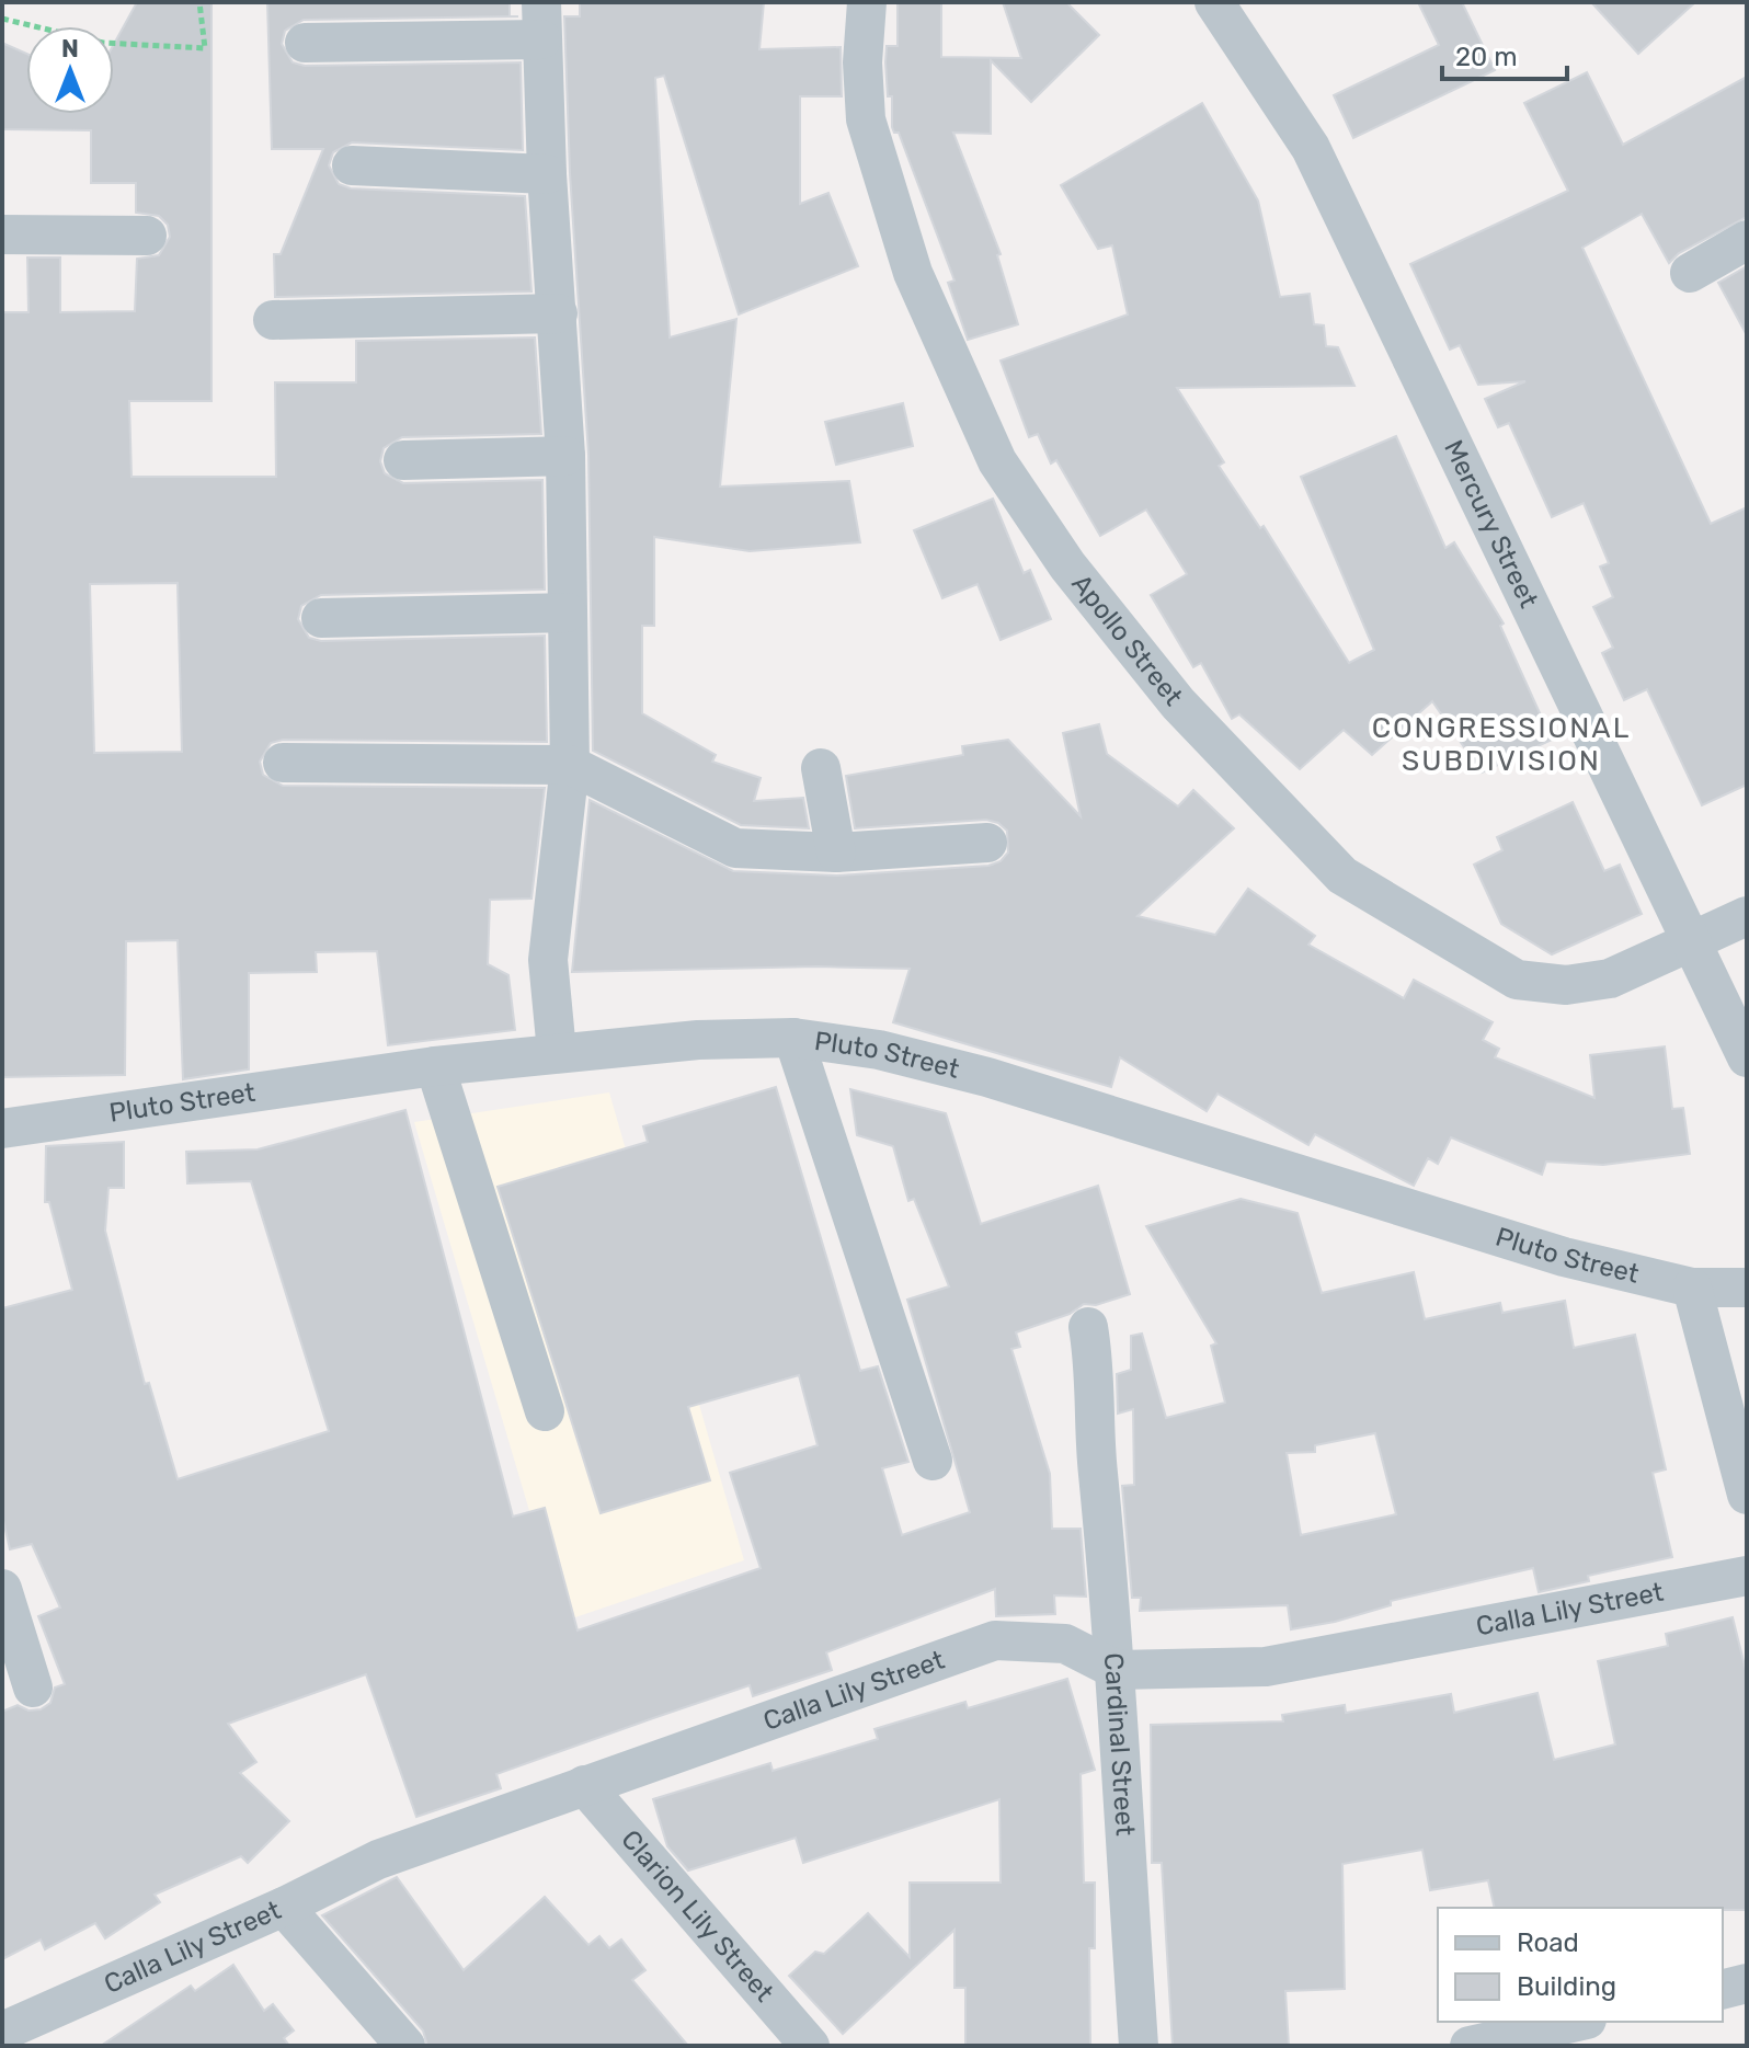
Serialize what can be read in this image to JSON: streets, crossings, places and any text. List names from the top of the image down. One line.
{"streets":{"street":["Mercury Street","Apollo Street","Pluto Street","Calla Lily Street","Cardinal Street","Clarion Lily Street"]},"crossings":[["Mercury Street","Apollo Street"],["Calla Lily Street","Cardinal Street"],["Calla Lily Street","Clarion Lily Street"]],"districts":["CONGRESSIONAL SUBDIVISION"],"legend":["Road","Building"],"scale_bar":"20 m","north":"top"}
